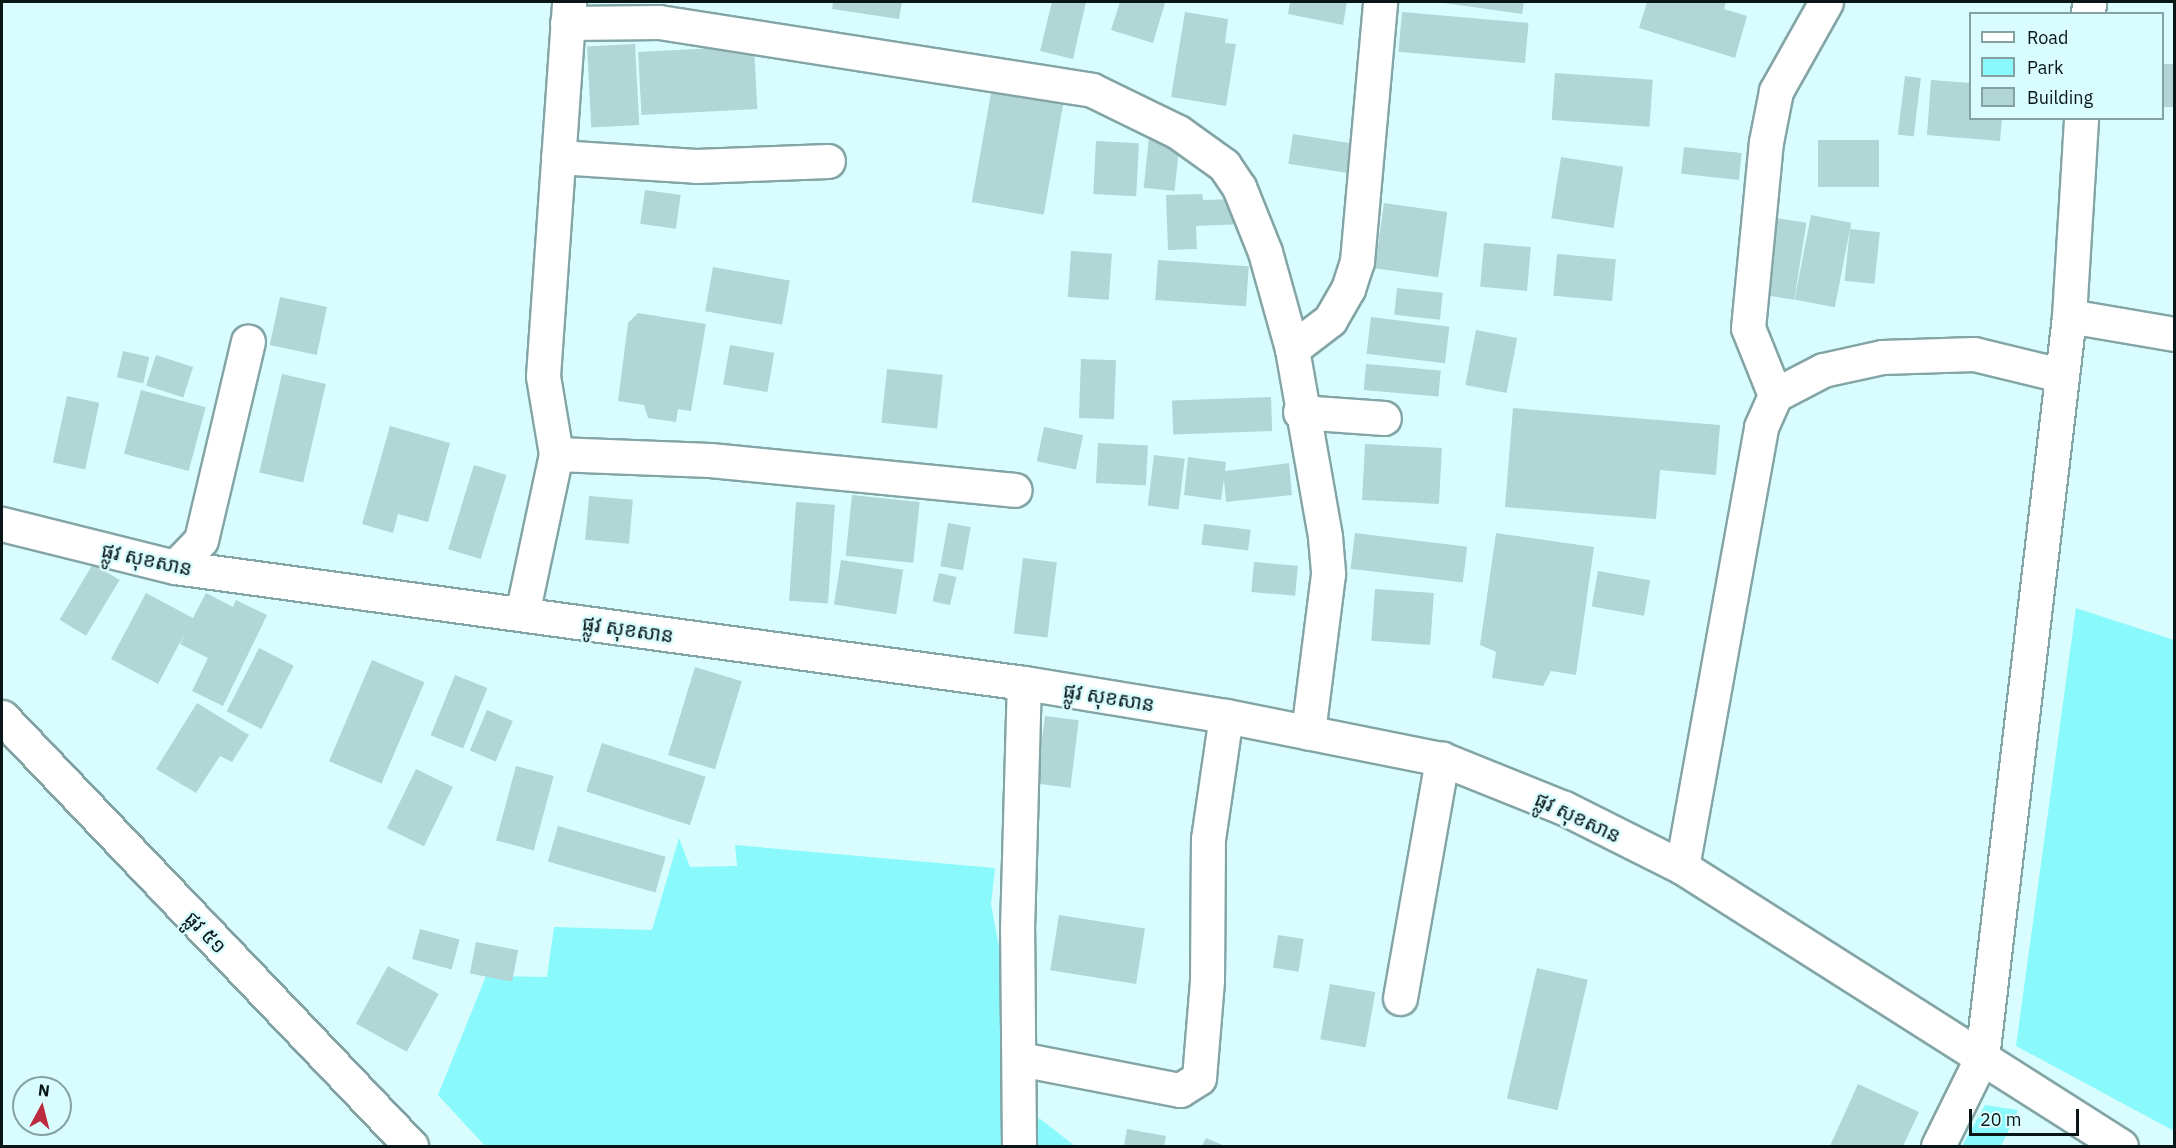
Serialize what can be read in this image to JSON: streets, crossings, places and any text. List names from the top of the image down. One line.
{"streets":{"street":["ផ្លូវ សុខសាន","ផ្លូវ ៥១"]},"legend":["Road","Park","Building"],"scale_bar":"20 m","north":"top"}
